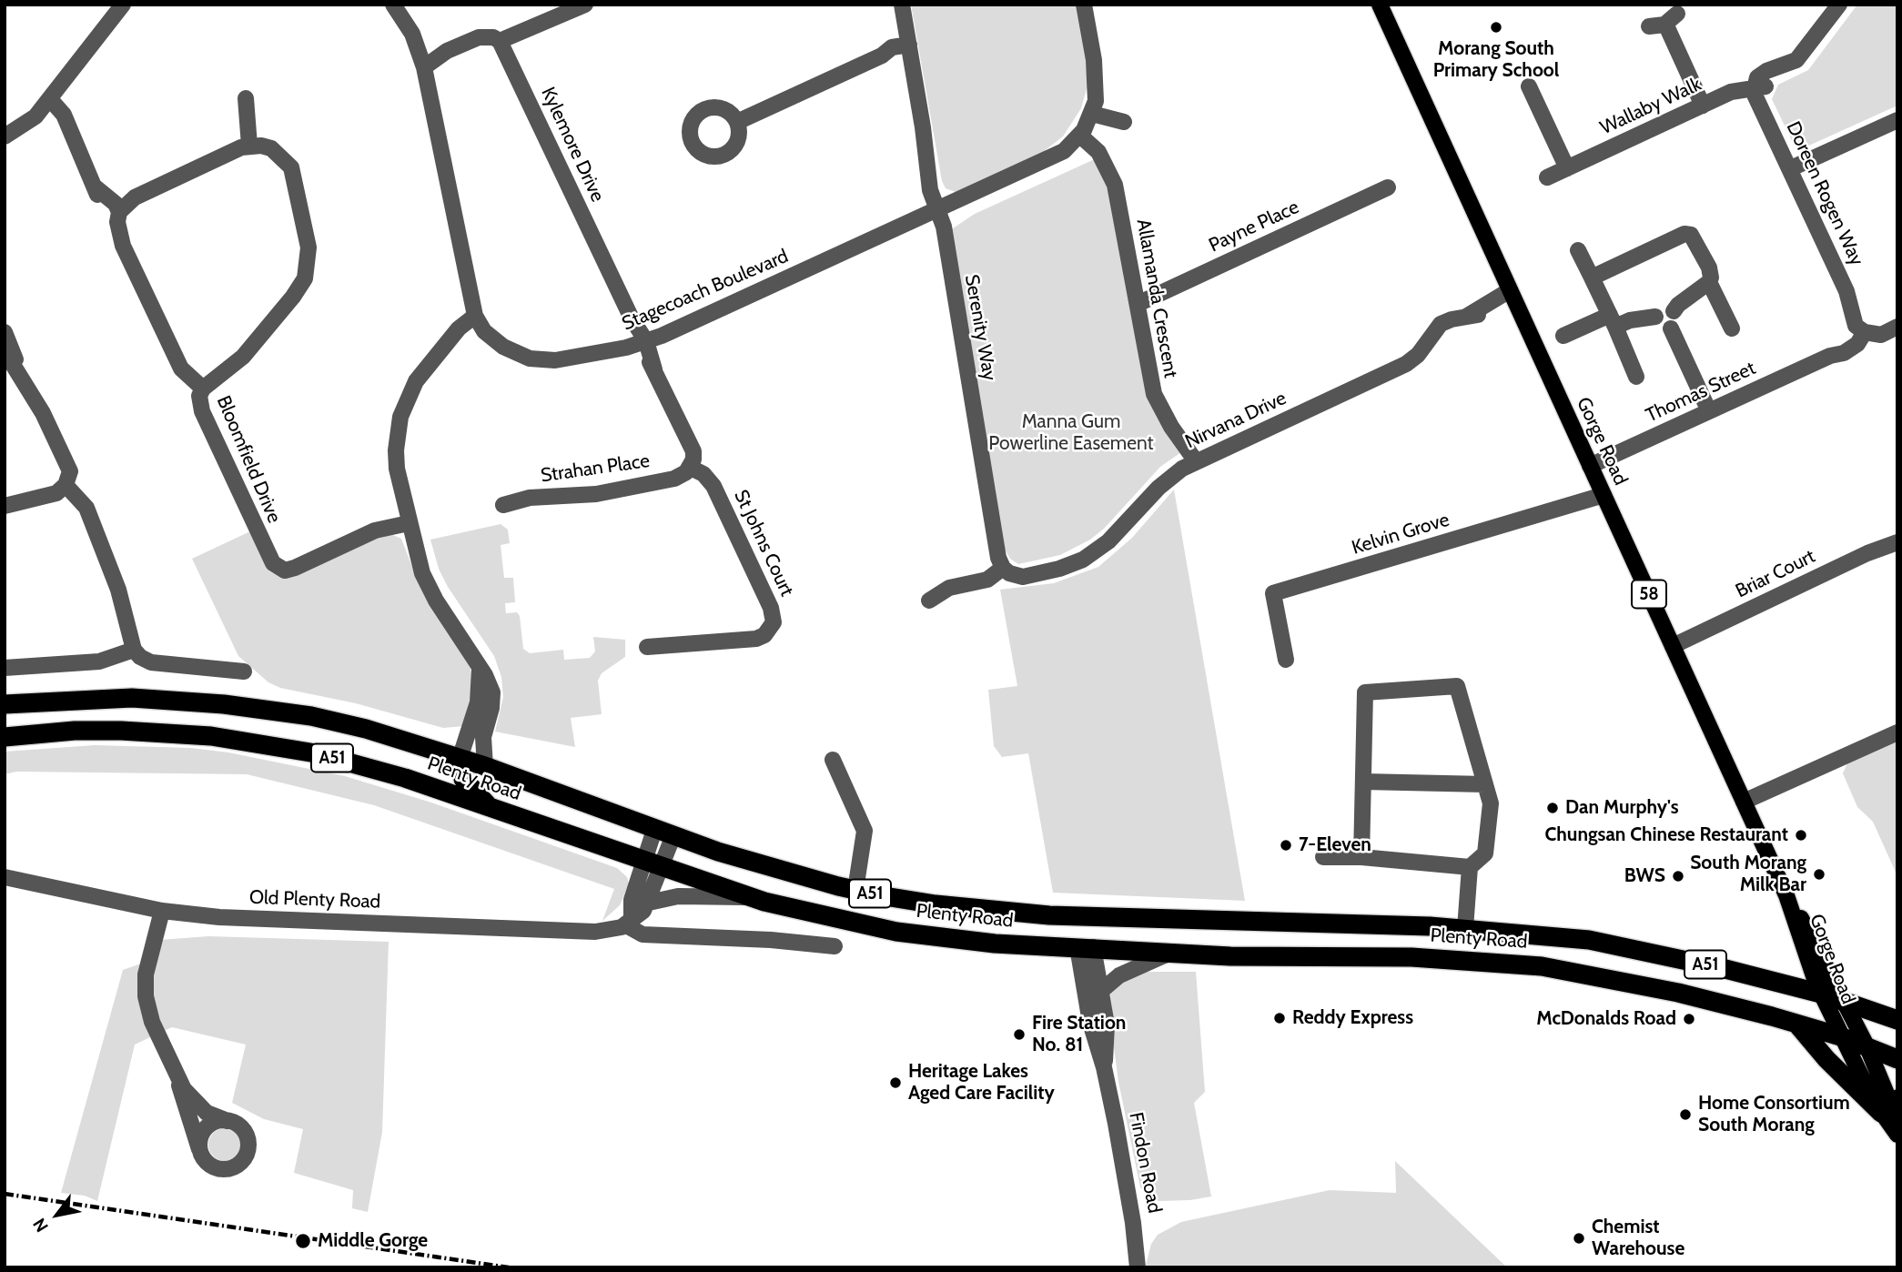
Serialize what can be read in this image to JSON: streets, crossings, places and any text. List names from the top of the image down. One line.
{"streets":{"highway":["A51","Plenty Road","Findon Road"],"main road":["Gorge Road","58"],"street":["Wallaby Walk","Kylemore Drive","Doreen Rogen Way","Payne Place","Stagecoach Boulevard","Allamanda Crescent","Serenity Way","Thomas Street","Nirvana Drive","Bloomfield Drive","Strahan Place","Kelvin Grove","St Johns Court","Briar Court","Old Plenty Road"]},"crossings":[["Wallaby Walk","Doreen Rogen Way"],["Kylemore Drive","Stagecoach Boulevard"],["Doreen Rogen Way","Thomas Street"],["Payne Place","Allamanda Crescent"],["Stagecoach Boulevard","Serenity Way"],["Allamanda Crescent","Nirvana Drive"],["Serenity Way","Nirvana Drive"],["Thomas Street","Gorge Road"],["Nirvana Drive","Gorge Road"],["Gorge Road","Kelvin Grove"],["Gorge Road","Briar Court"],["Gorge Road","58"],["Gorge Road","Plenty Road"],["Strahan Place","St Johns Court"],["58","Plenty Road"],["Plenty Road","Findon Road"]],"parks":["Manna Gum Powerline Easement"],"places":["Morang South Primary School","Dan Murphy's","Chungsan Chinese Restaurant","7-Eleven","South Morang Milk Bar","BWS","Reddy Express","McDonalds Road","Fire Station No. 81","Heritage Lakes Aged Care Facility","Home Consortium South Morang","Chemist Warehouse","Middle Gorge"],"north":"bottom left"}
